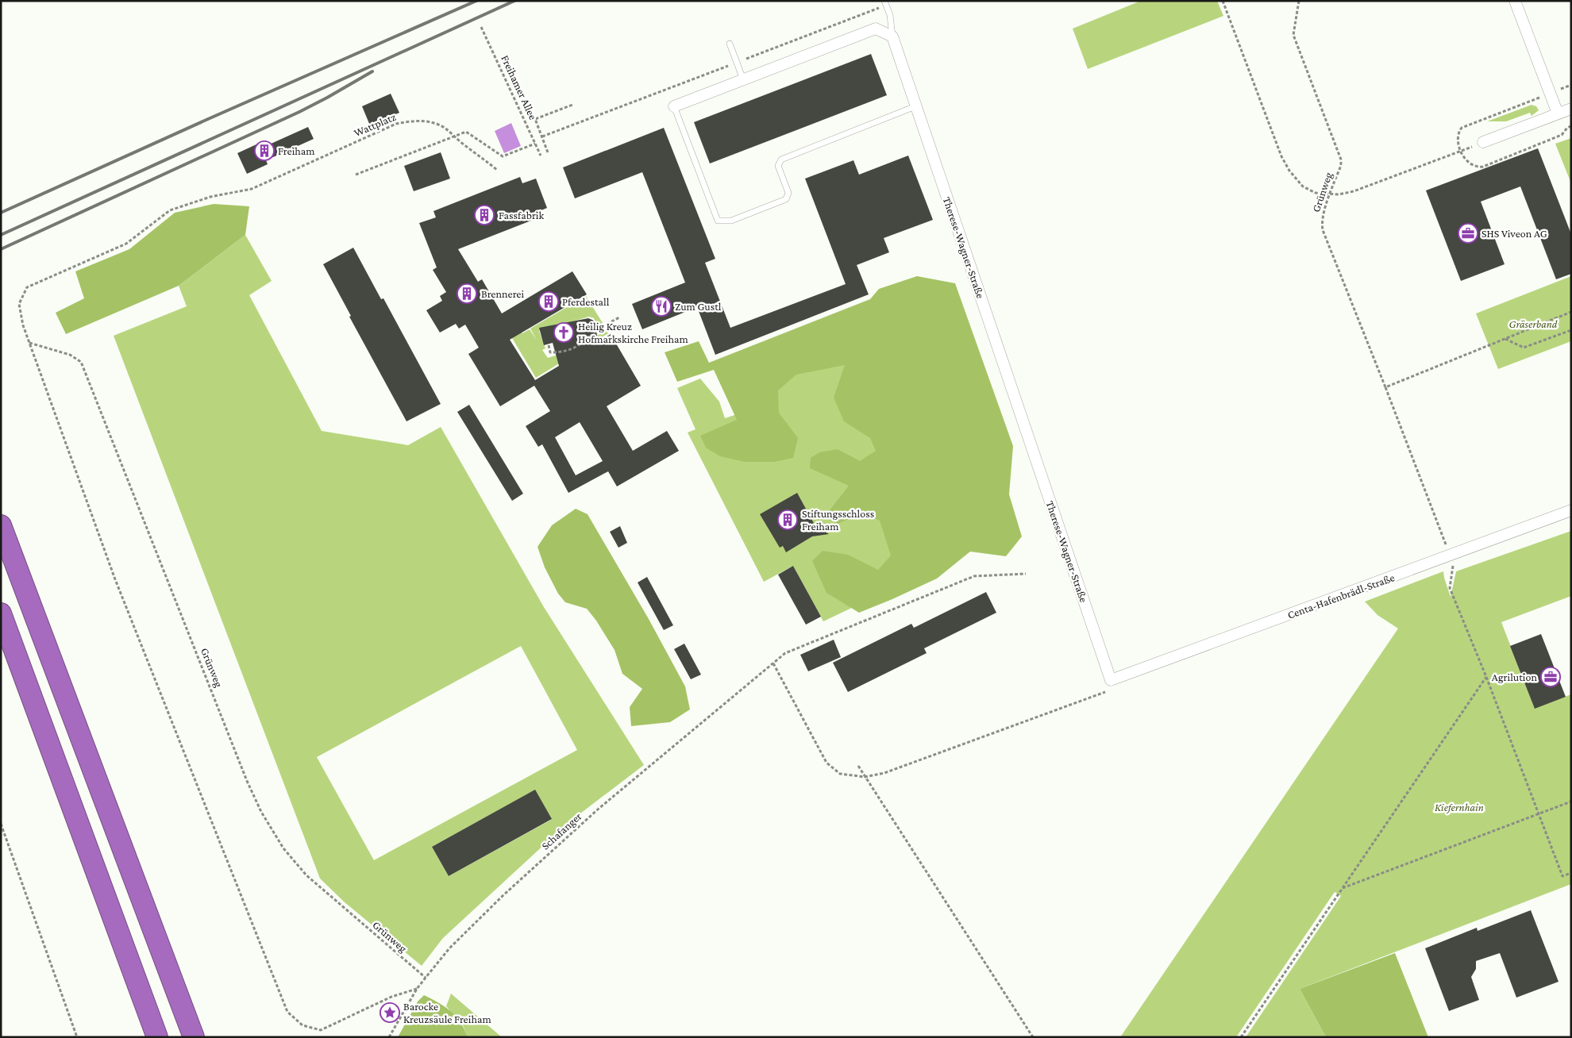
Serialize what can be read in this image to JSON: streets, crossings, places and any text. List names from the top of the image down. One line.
{"streets":{"street":["Therese-Wagner-Straße","Centa-Hafenbrädl-Straße"],"path":["Freihamer Allee","Wattplatz","Grünweg","Schafanger"]},"crossings":[["Wattplatz","Grünweg"],["Wattplatz","Schafanger"],["Grünweg","Centa-Hafenbrädl-Straße"],["Grünweg","Schafanger"],["Therese-Wagner-Straße","Centa-Hafenbrädl-Straße"]],"parks":["Gräserband","Kiefernhain"],"places":{"building":["Freiham","Fassfabrik","Brennerei","Pferdestall","Stiftungsschloss Freiham"],"office":["SHS Viveon AG","Agrilution"],"restaurant":["Zum Gustl"],"church":["Heilig Kreuz Hofmarkskirche Freiham"],"place":["Barocke Kreuzsäule Freiham"]}}
